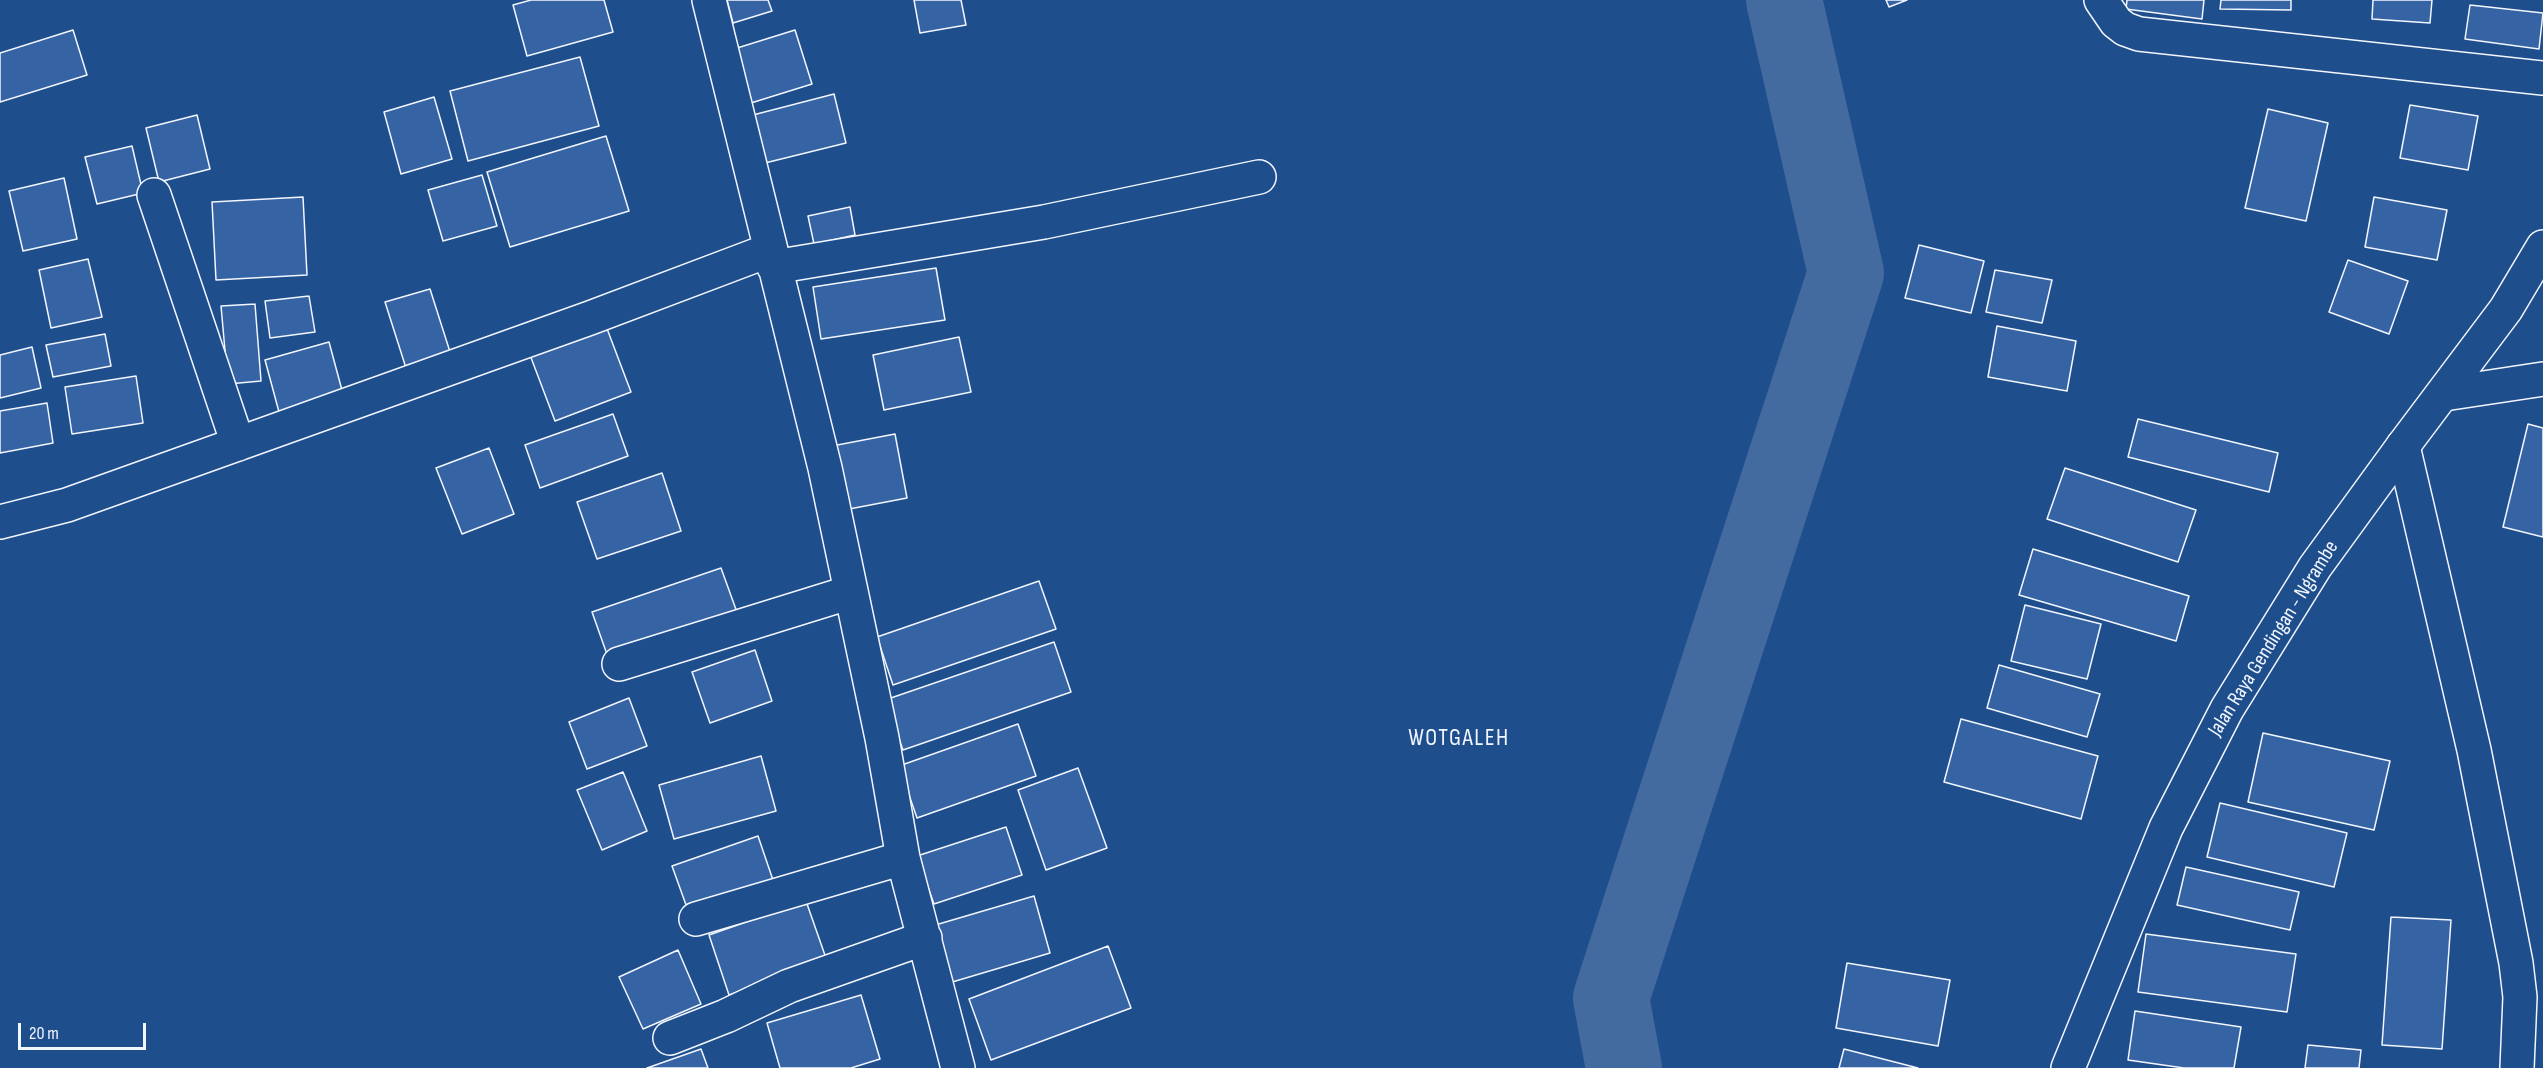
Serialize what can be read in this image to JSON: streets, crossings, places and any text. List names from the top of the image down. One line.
{"streets":{"street":["Jalan Raya Gendingan - Ngrambe"]},"districts":["WOTGALEH"],"scale_bar":"20 m"}
